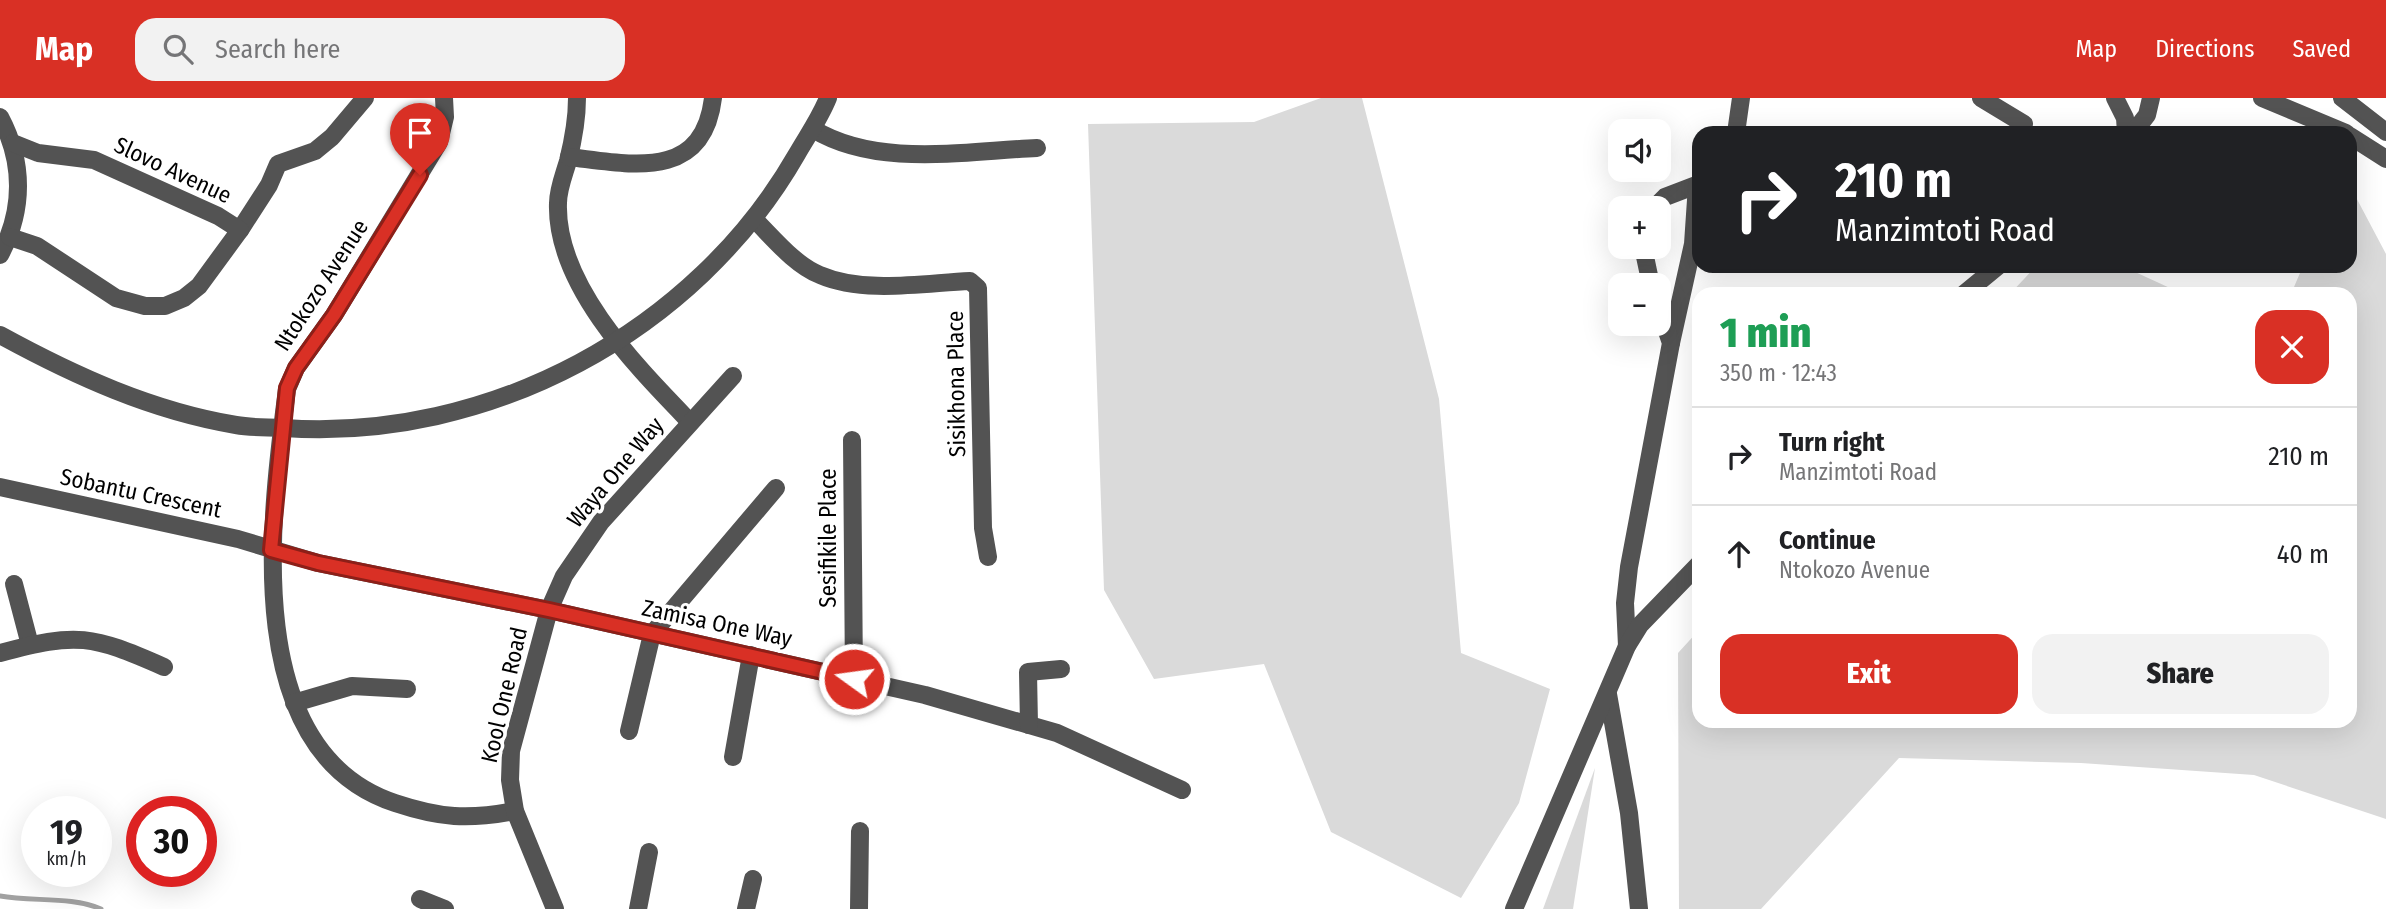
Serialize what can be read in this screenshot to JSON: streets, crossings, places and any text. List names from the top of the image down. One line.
{"streets":{"street":["Slovo Avenue","Ntokozo Avenue","Sisikhona Place","Waya One Way","Sobantu Crescent","Sesifikile Place","Zamisa One Way","Kool One Road"]},"crossings":[["Ntokozo Avenue","Sobantu Crescent"],["Ntokozo Avenue","Zamisa One Way"],["Ntokozo Avenue","Kool One Road"],["Waya One Way","Zamisa One Way"],["Waya One Way","Kool One Road"],["Sobantu Crescent","Zamisa One Way"],["Sesifikile Place","Zamisa One Way"],["Zamisa One Way","Kool One Road"]],"page":{"header":"Map","search":"Search here","nav":["Map","Directions","Saved"],"map_buttons":["+","−"],"turn":["210 m","Manzimtoti Road"],"heading":["1 min","350 m · 12:43"],"list":[{"name":"Turn right","note":"Manzimtoti Road","value":"210 m"},{"name":"Continue","note":"Ntokozo Avenue","value":"40 m"}],"buttons":["Exit","Share"],"speed":"19 km/h","limit":"30"}}
